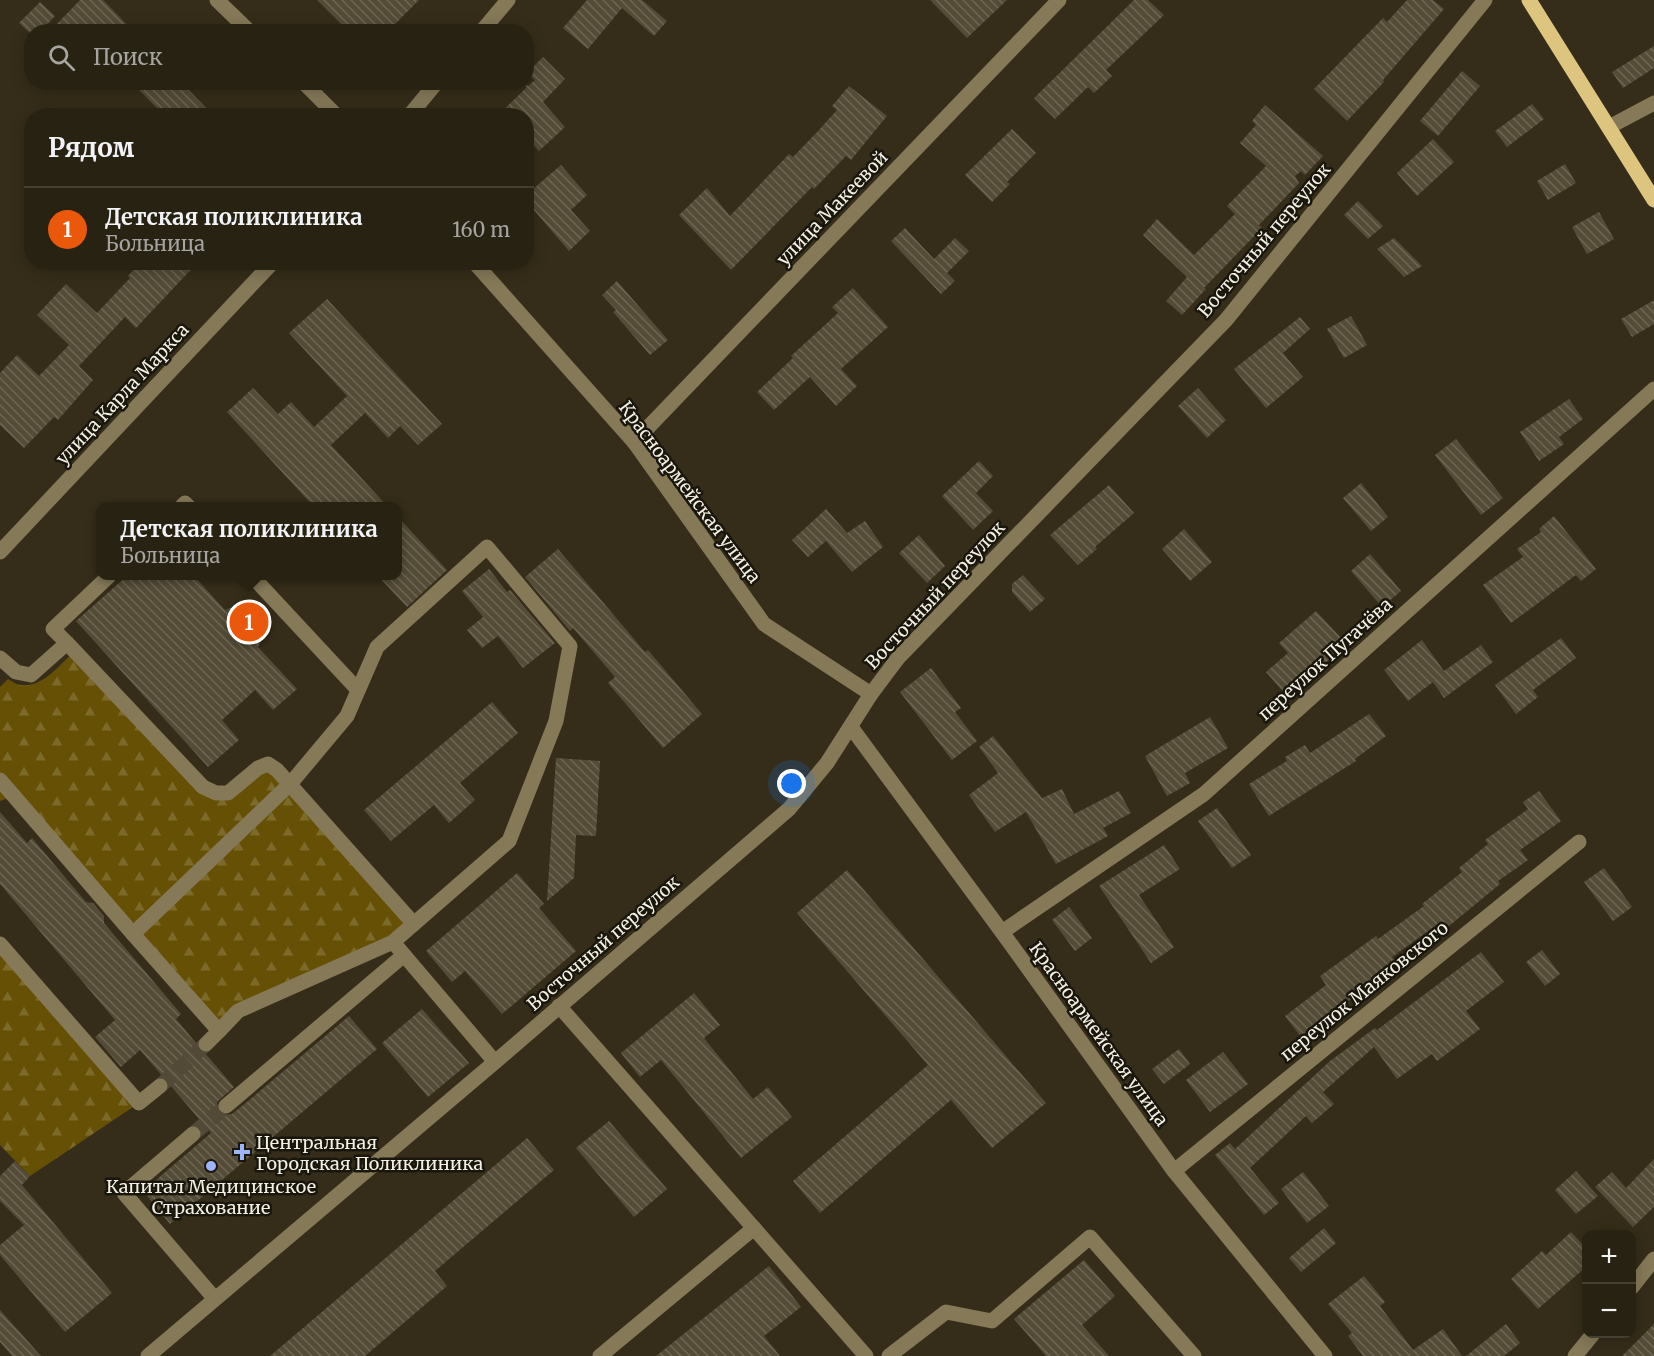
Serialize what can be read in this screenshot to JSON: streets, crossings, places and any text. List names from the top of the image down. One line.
{"streets":{"street":["улица Макеевой","Восточный переулок","улица Карла Маркса","Красноармейская улица","переулок Пугачёва","переулок Маяковского"]},"crossings":[["улица Макеевой","Красноармейская улица"],["Восточный переулок","Красноармейская улица"],["Красноармейская улица","переулок Пугачёва"],["Красноармейская улица","переулок Маяковского"]],"places":{"health":["Центральная Городская Поликлиника"],"other":["Капитал Медицинское Страхование"]},"page":{"search":"Поиск","heading":"Рядом","list":[{"mark":"1","name":"Детская поликлиника","note":"Больница","value":"160 m"}],"popup":["Детская поликлиника","Больница"],"pins":"1","map_buttons":["+","−"]}}
